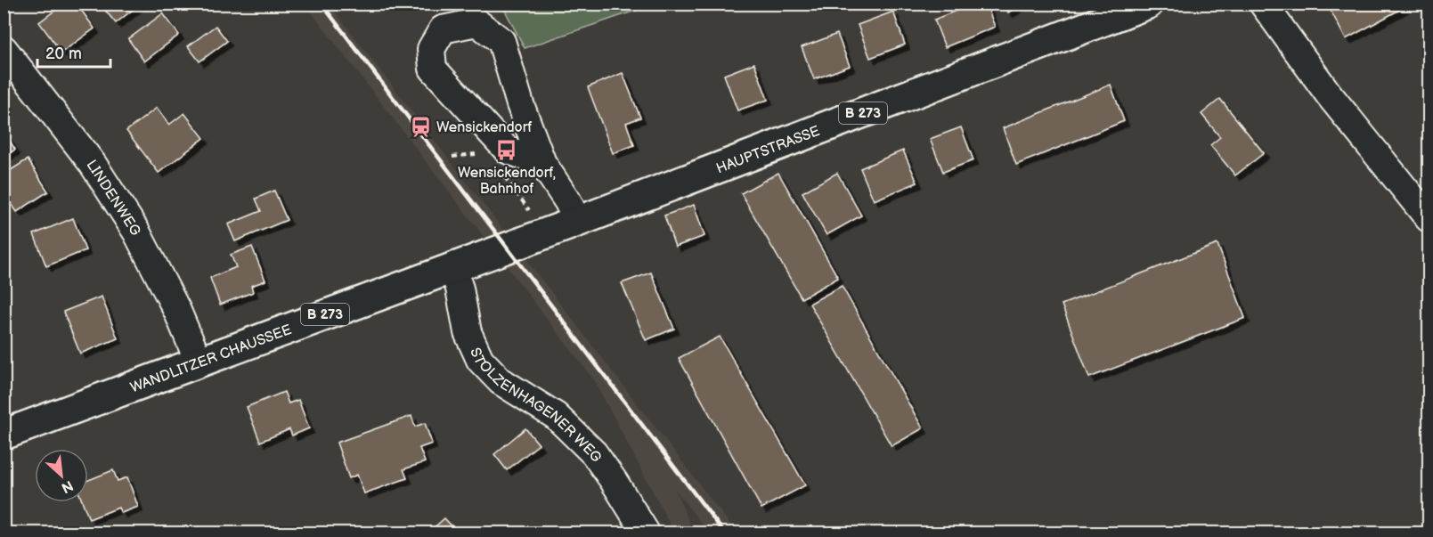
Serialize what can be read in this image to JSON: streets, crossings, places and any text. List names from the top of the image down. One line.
{"streets":{"main road":["B 273","HAUPTSTRASSE","WANDLITZER CHAUSSEE"],"street":["LINDENWEG","STOLZENHAGENER WEG"]},"crossings":[["HAUPTSTRASSE","WANDLITZER CHAUSSEE"],["LINDENWEG","WANDLITZER CHAUSSEE"],["WANDLITZER CHAUSSEE","STOLZENHAGENER WEG"]],"places":{"station":["Wensickendorf"],"bus stop":["Wensickendorf, Bahnhof"]},"scale_bar":"20 m","north":"bottom right"}
